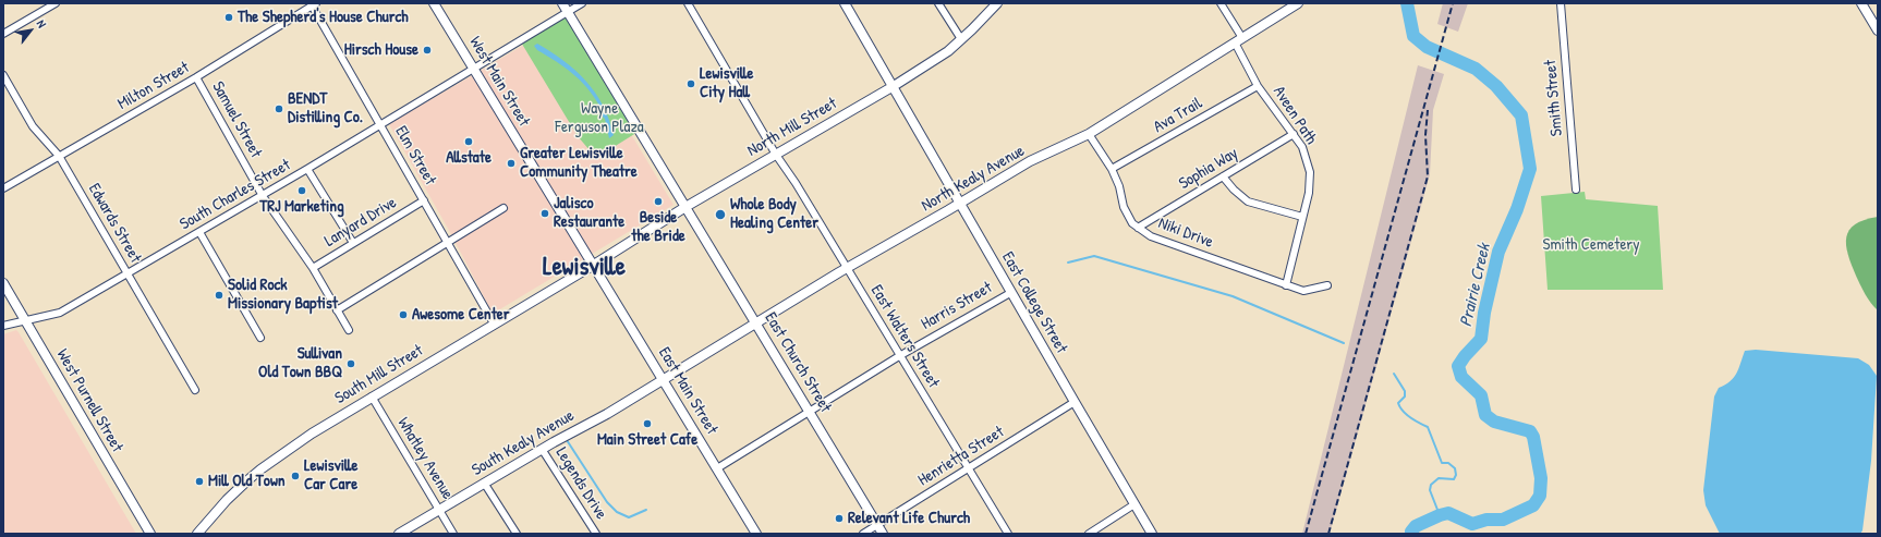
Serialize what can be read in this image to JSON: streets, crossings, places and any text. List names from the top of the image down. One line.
{"streets":{"main road":["West Main Street","North Mill Street","North Kealy Avenue","East College Street","East Church Street","South Mill Street","East Main Street","West Purnell Street","South Kealy Avenue"],"street":["Milton Street","Smith Street","Ava Trail","Aveen Path","Samuel Street","Elm Street","Sophia Way","South Charles Street","Lanyard Drive","Edwards Street","Niki Drive","Harris Street","East Walters Street","Henrietta Street","Whatley Avenue","Legends Drive"]},"crossings":[["West Main Street","North Mill Street"],["West Main Street","South Charles Street"],["West Main Street","South Mill Street"],["West Main Street","East Main Street"],["Milton Street","Samuel Street"],["Milton Street","Elm Street"],["Milton Street","Edwards Street"],["Ava Trail","Aveen Path"],["Ava Trail","Niki Drive"],["Aveen Path","Sophia Way"],["Aveen Path","North Kealy Avenue"],["Aveen Path","Niki Drive"],["Samuel Street","South Charles Street"],["Samuel Street","Lanyard Drive"],["North Mill Street","East College Street"],["North Mill Street","East Walters Street"],["North Mill Street","East Church Street"],["North Mill Street","South Mill Street"],["North Mill Street","East Main Street"],["Elm Street","South Charles Street"],["Elm Street","Lanyard Drive"],["Elm Street","South Mill Street"],["Sophia Way","Niki Drive"],["North Kealy Avenue","Niki Drive"],["North Kealy Avenue","East College Street"],["North Kealy Avenue","East Walters Street"],["North Kealy Avenue","East Church Street"],["North Kealy Avenue","East Main Street"],["North Kealy Avenue","South Kealy Avenue"],["South Charles Street","Edwards Street"],["South Charles Street","East Church Street"],["South Charles Street","West Purnell Street"],["East College Street","Harris Street"],["East College Street","Henrietta Street"],["Harris Street","East Walters Street"],["Harris Street","East Church Street"],["Harris Street","East Main Street"],["East Walters Street","Henrietta Street"],["East Church Street","Henrietta Street"],["South Mill Street","East Main Street"],["South Mill Street","Whatley Avenue"],["East Main Street","South Kealy Avenue"],["South Kealy Avenue","Whatley Avenue"],["South Kealy Avenue","Legends Drive"]],"districts":["Lewisville"],"water":["Prairie Creek"],"parks":["Wayne Ferguson Plaza","Smith Cemetery"],"places":["The Shepherd's House Church","Hirsch House","Lewisville City Hall","BENDT Distilling Co.","Allstate","Greater Lewisville Community Theatre","TRJ Marketing","Beside the Bride","Jalisco Restaurante","Whole Body Healing Center","Solid Rock Missionary Baptist","Awesome Center","Sullivan Old Town BBQ","Main Street Cafe","Lewisville Car Care","Mill Old Town","Relevant Life Church"],"north":"top right"}
